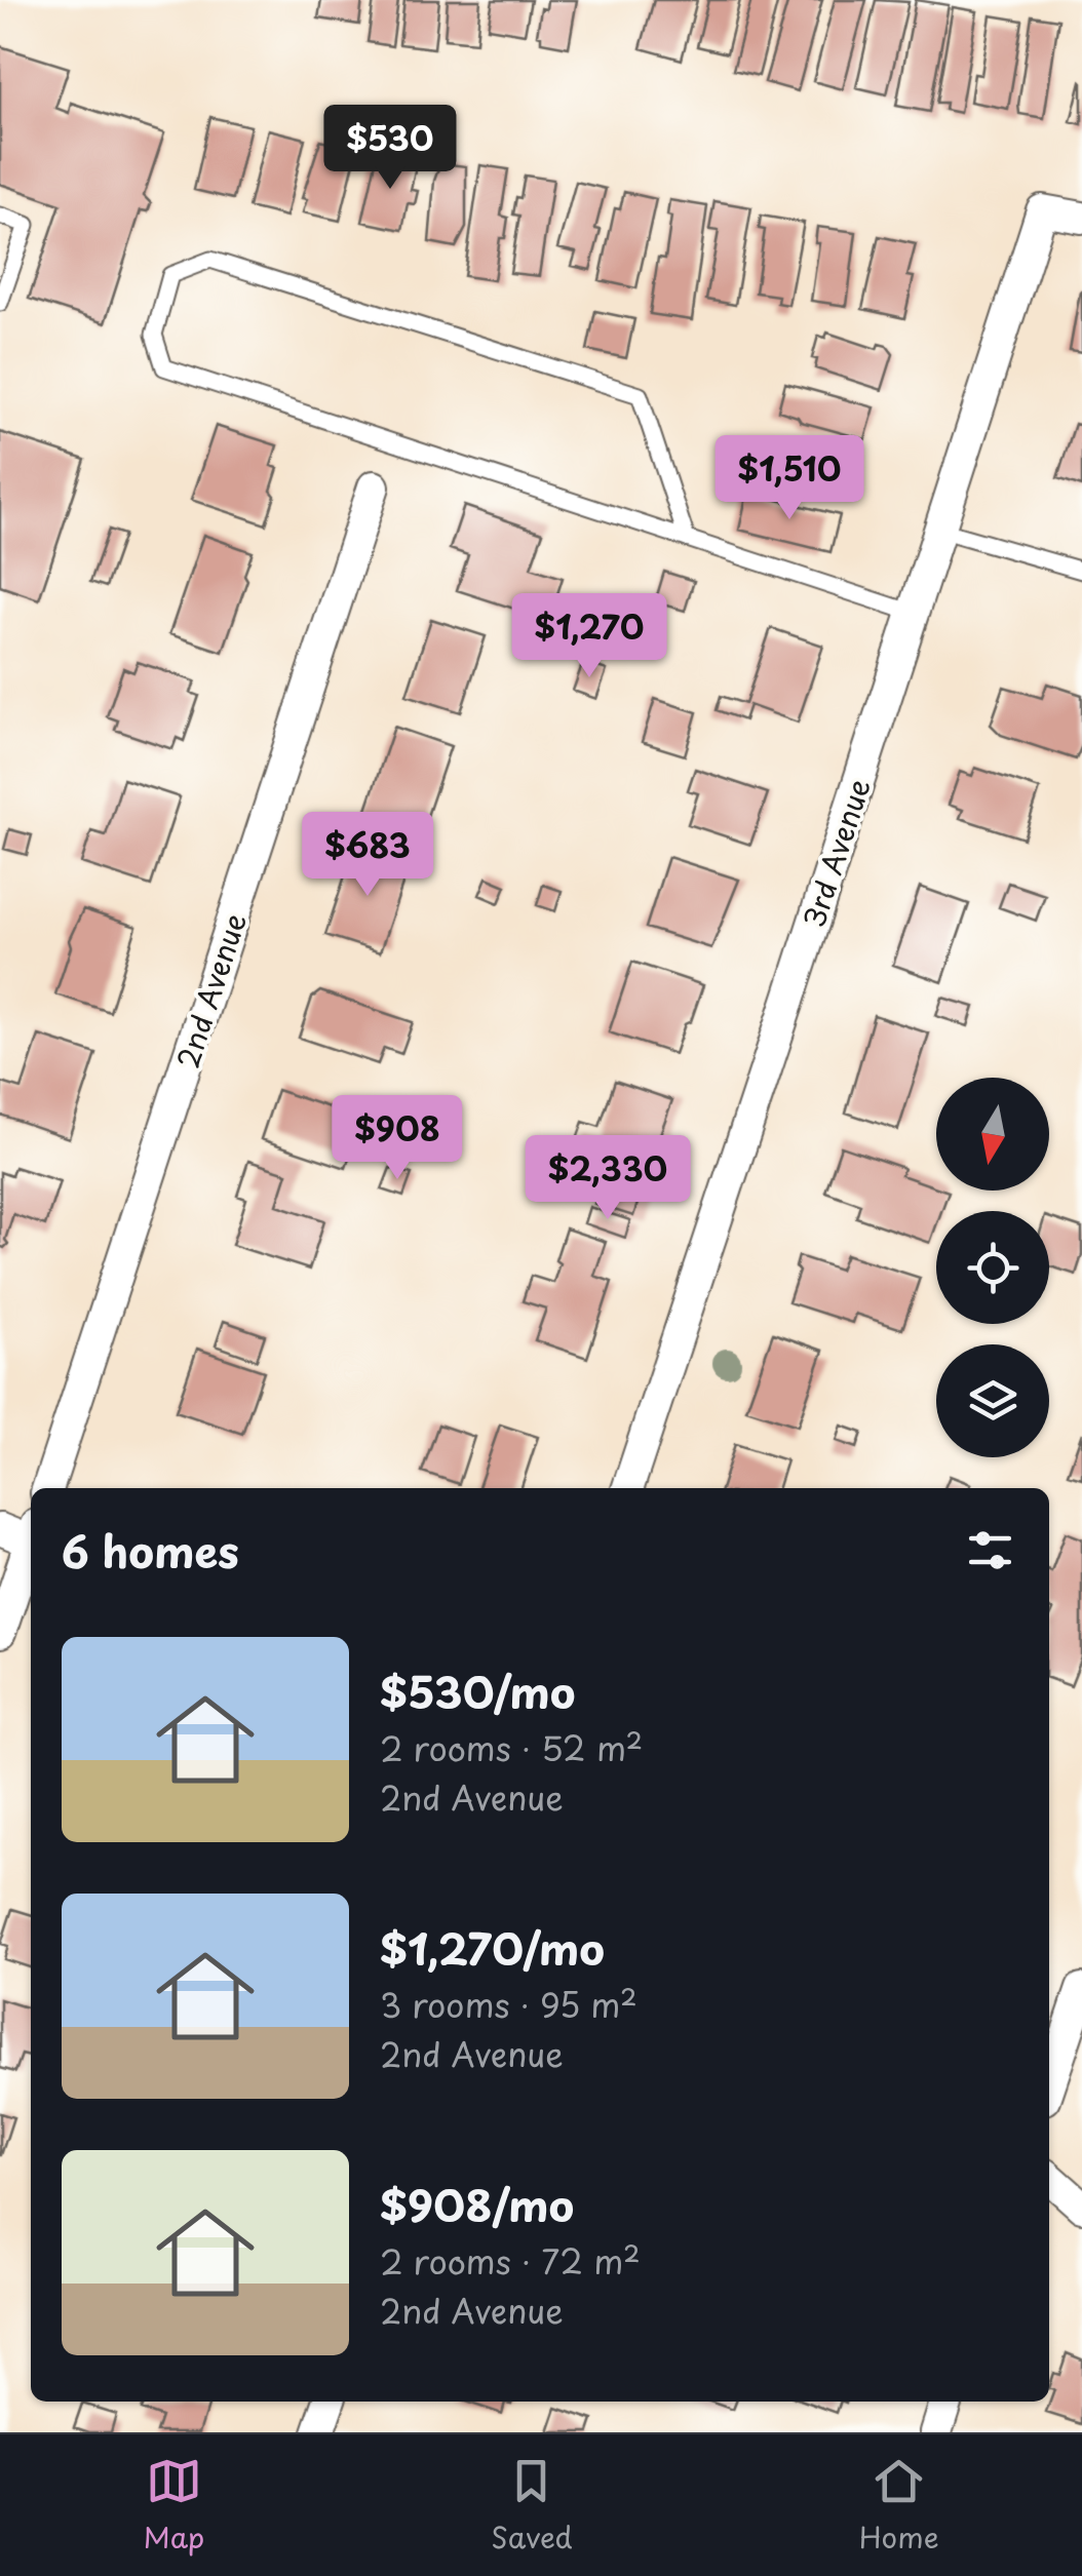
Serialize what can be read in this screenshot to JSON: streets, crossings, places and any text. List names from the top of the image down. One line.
{"streets":{"street":["3rd Avenue","2nd Avenue"]},"north":"bottom","page":{"price":["$530","$1,510","$1,270","$683","$908","$2,330"],"heading":"6 homes","list":[{"name":"$530/mo","note":"2 rooms · 52 m² · 2nd Avenue"},{"name":"$1,270/mo","note":"3 rooms · 95 m² · 2nd Avenue"},{"name":"$908/mo","note":"2 rooms · 72 m² · 2nd Avenue"}],"tabs":["Map","Saved","Home"]}}
